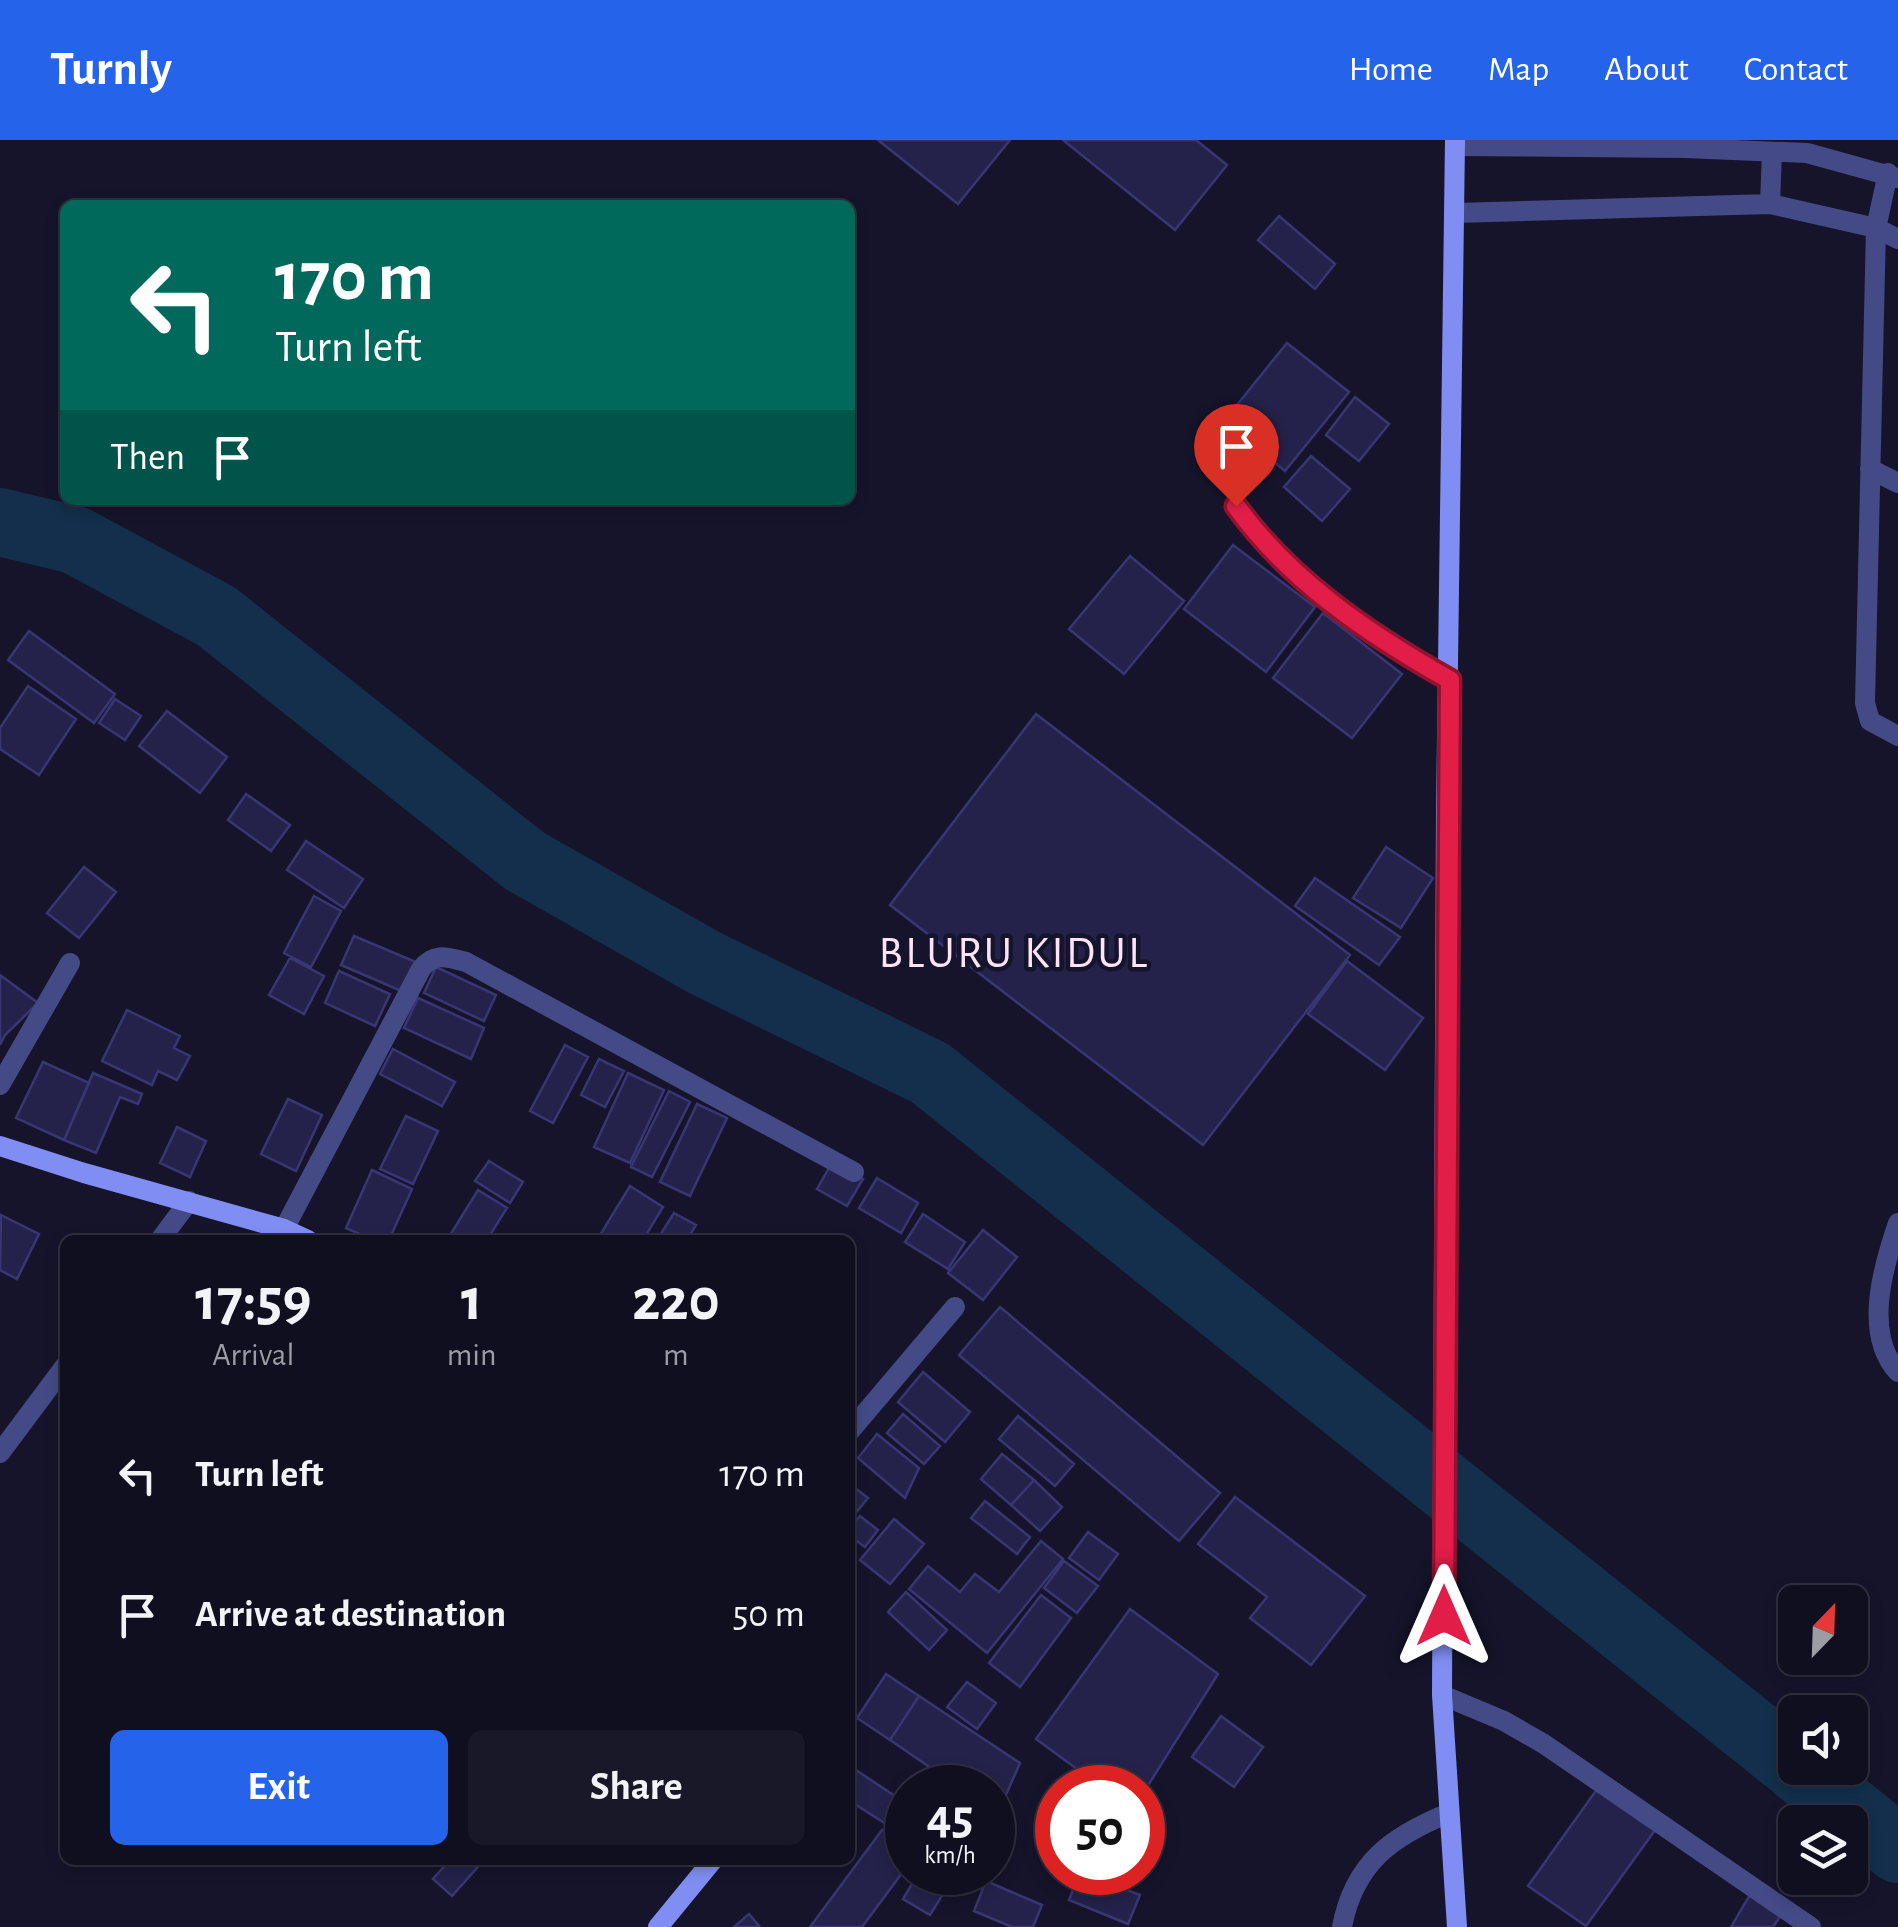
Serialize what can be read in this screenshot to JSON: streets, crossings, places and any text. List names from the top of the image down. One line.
{"districts":["BLURU KIDUL"],"north":"top right","page":{"header":"Turnly","nav":["Home","Map","About","Contact"],"turn":["170 m","Turn left"],"then":"Then","eta":["17:59","Arrival","1","min","220","m"],"list":[{"name":"Turn left","value":"170 m"},{"name":"Arrive at destination","value":"50 m"}],"buttons":["Exit","Share"],"speed":"45 km/h","limit":"50"}}
